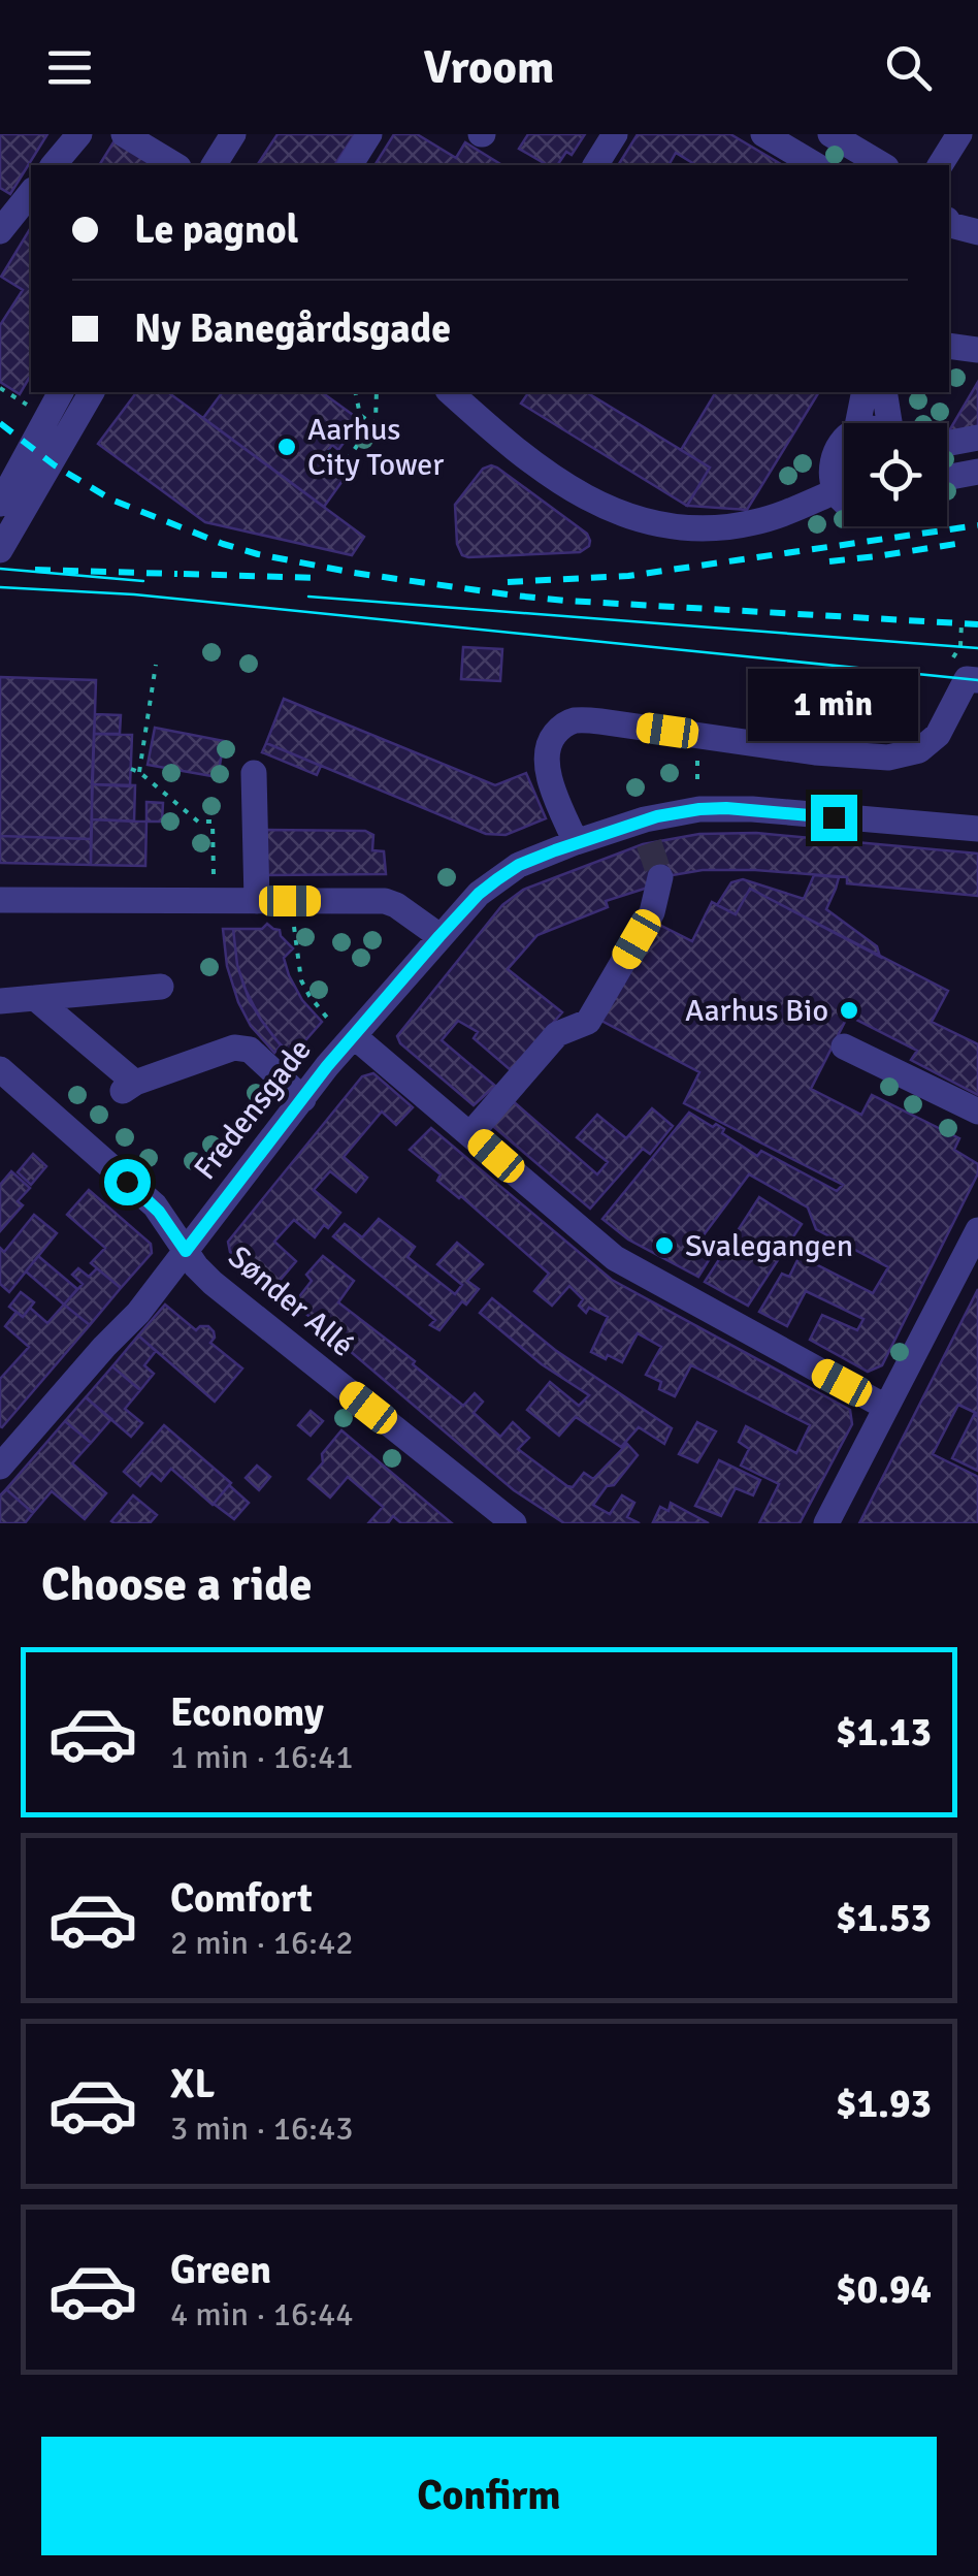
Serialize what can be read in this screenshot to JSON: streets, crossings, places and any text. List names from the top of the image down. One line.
{"streets":{"street":["Fredensgade","Sønder Allé"]},"crossings":[["Fredensgade","Sønder Allé"]],"places":["Aarhus City Tower","Aarhus Bio","Svalegangen"],"page":{"header":"Vroom","banner":["Le pagnol","Ny Banegårdsgade"],"bubble":"1 min","heading":"Choose a ride","list":[{"name":"Economy","note":"1 min · 16:41","value":"$1.13"},{"name":"Comfort","note":"2 min · 16:42","value":"$1.53"},{"name":"XL","note":"3 min · 16:43","value":"$1.93"},{"name":"Green","note":"4 min · 16:44","value":"$0.94"}],"buttons":"Confirm"}}
